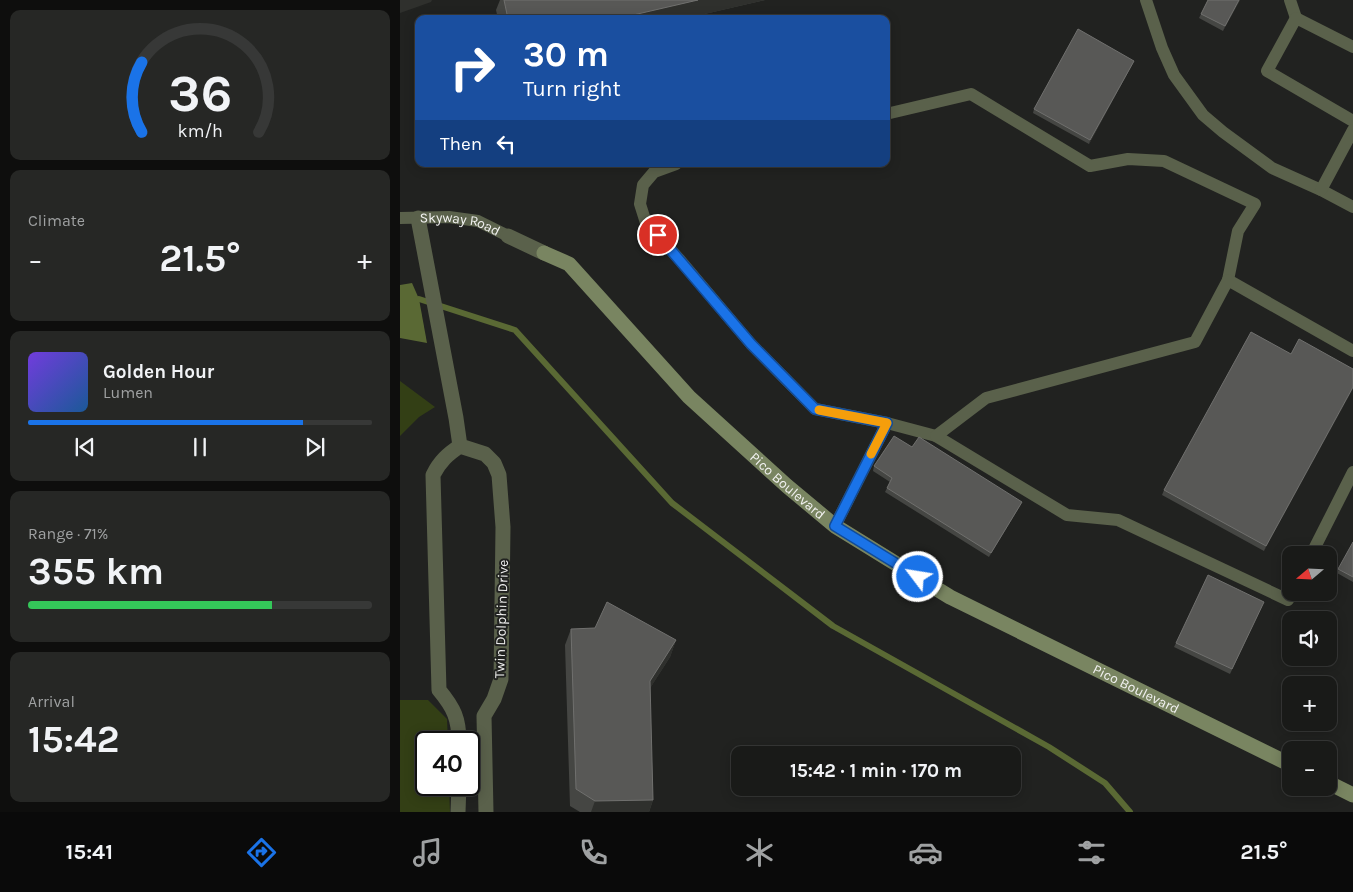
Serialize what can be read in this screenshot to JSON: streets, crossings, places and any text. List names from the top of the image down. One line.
{"streets":{"street":["Skyway Road","Pico Boulevard","Twin Dolphin Drive"]},"crossings":[["Skyway Road","Pico Boulevard"]],"north":"left","page":{"turn":["30 m","Turn right"],"then":"Then","tile":["Climate",["Range · 71%","355 km"],["Arrival","15:42"]],"heat":["−","21.5°","+"],"song":["Golden Hour","Lumen"],"map_buttons":["+","−"],"limit":"40","trip":"15:42 · 1 min · 170 m","tabs":["15:41","21.5°"],"gauge":["36","km/h"]}}
